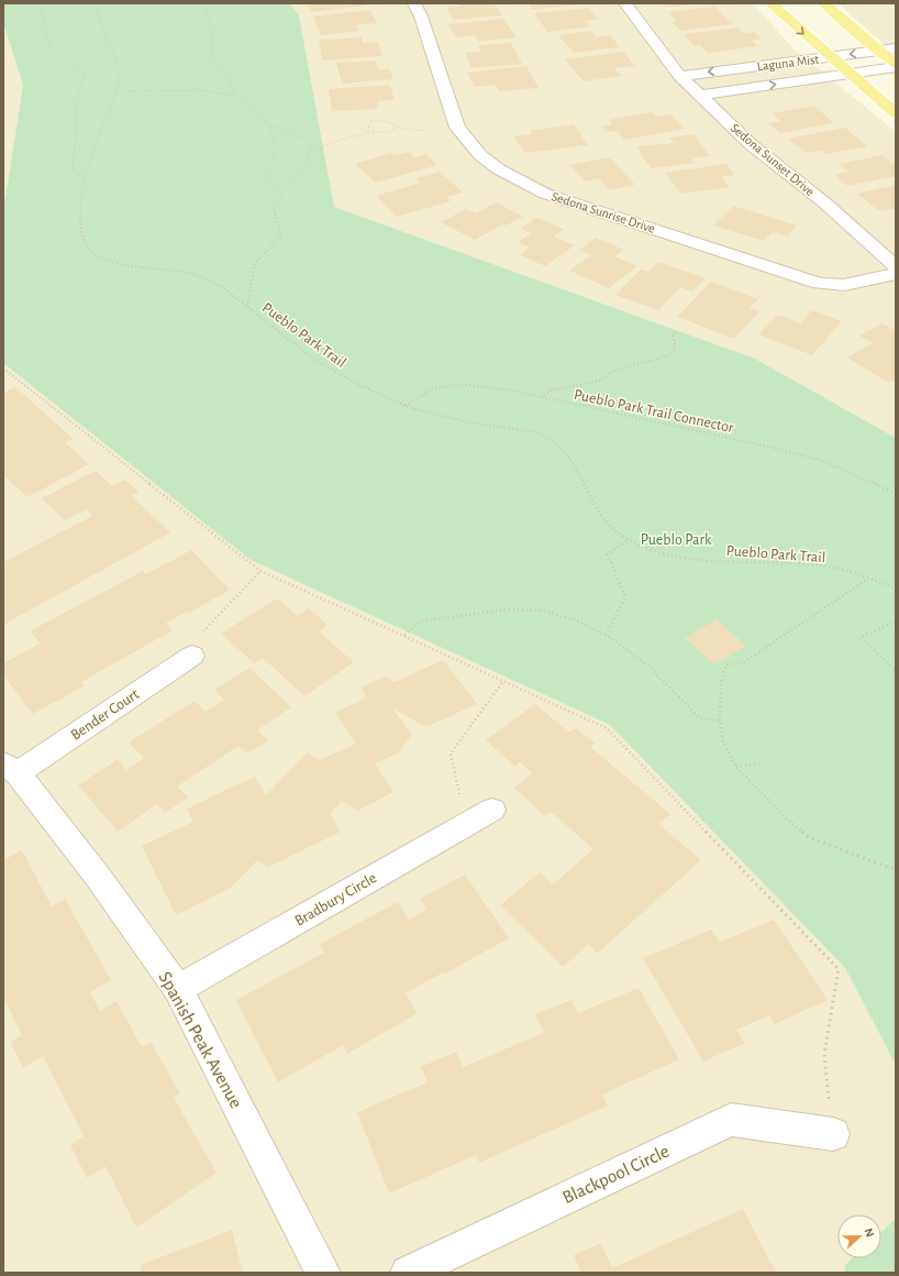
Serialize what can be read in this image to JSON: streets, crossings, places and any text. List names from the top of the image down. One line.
{"streets":{"street":["Laguna Mist","Sedona Sunset Drive","Sedona Sunrise Drive","Bender Court","Bradbury Circle","Spanish Peak Avenue","Blackpool Circle"],"path":["Pueblo Park Trail","Pueblo Park Trail Connector"]},"crossings":[["Laguna Mist","Sedona Sunset Drive"],["Pueblo Park Trail","Pueblo Park Trail Connector"],["Bender Court","Spanish Peak Avenue"],["Bradbury Circle","Spanish Peak Avenue"]],"parks":["Pueblo Park"],"north":"right"}
